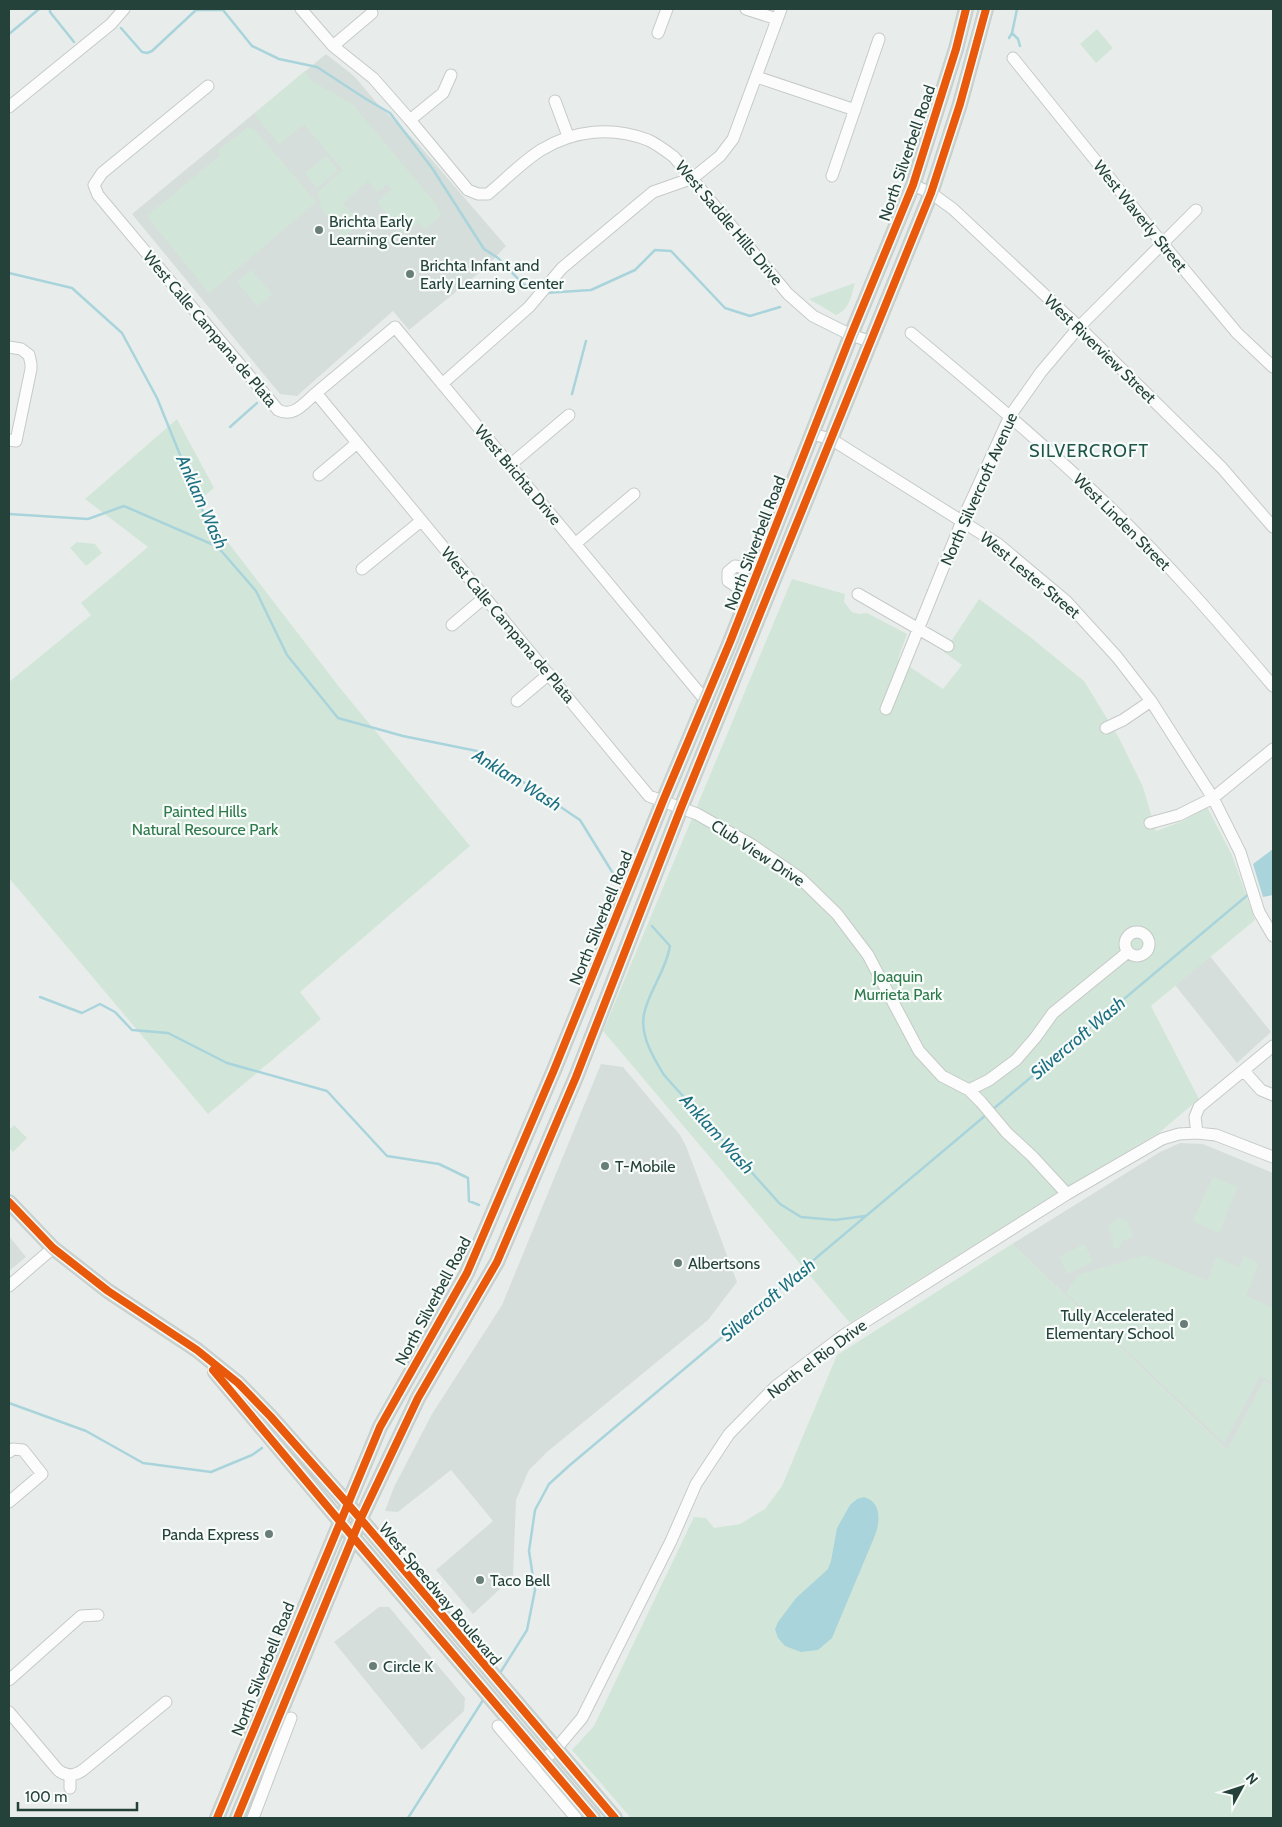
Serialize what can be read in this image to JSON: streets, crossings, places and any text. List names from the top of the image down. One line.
{"streets":{"main road":["North Silverbell Road","West Speedway Boulevard"],"street":["West Waverly Street","West Saddle Hills Drive","West Calle Campana de Plata","West Riverview Street","West Brichta Drive","North Silvercroft Avenue","West Linden Street","West Lester Street","Club View Drive","North el Rio Drive"]},"crossings":[["North Silverbell Road","West Saddle Hills Drive"],["North Silverbell Road","West Calle Campana de Plata"],["North Silverbell Road","West Riverview Street"],["North Silverbell Road","West Brichta Drive"],["North Silverbell Road","West Lester Street"],["North Silverbell Road","Club View Drive"],["North Silverbell Road","West Speedway Boulevard"],["West Waverly Street","North Silvercroft Avenue"],["West Calle Campana de Plata","West Brichta Drive"],["West Calle Campana de Plata","Club View Drive"],["West Riverview Street","North Silvercroft Avenue"],["North Silvercroft Avenue","West Linden Street"],["North Silvercroft Avenue","West Lester Street"],["Club View Drive","North el Rio Drive"],["North el Rio Drive","West Speedway Boulevard"]],"districts":["SILVERCROFT"],"water":["Anklam Wash","Silvercroft Wash"],"parks":["Painted Hills Natural Resource Park","Joaquin Murrieta Park"],"places":["Brichta Early Learning Center","Brichta Infant and Early Learning Center","T-Mobile","Albertsons","Tully Accelerated Elementary School","Panda Express","Taco Bell","Circle K"],"scale_bar":"100 m","north":"top right"}
